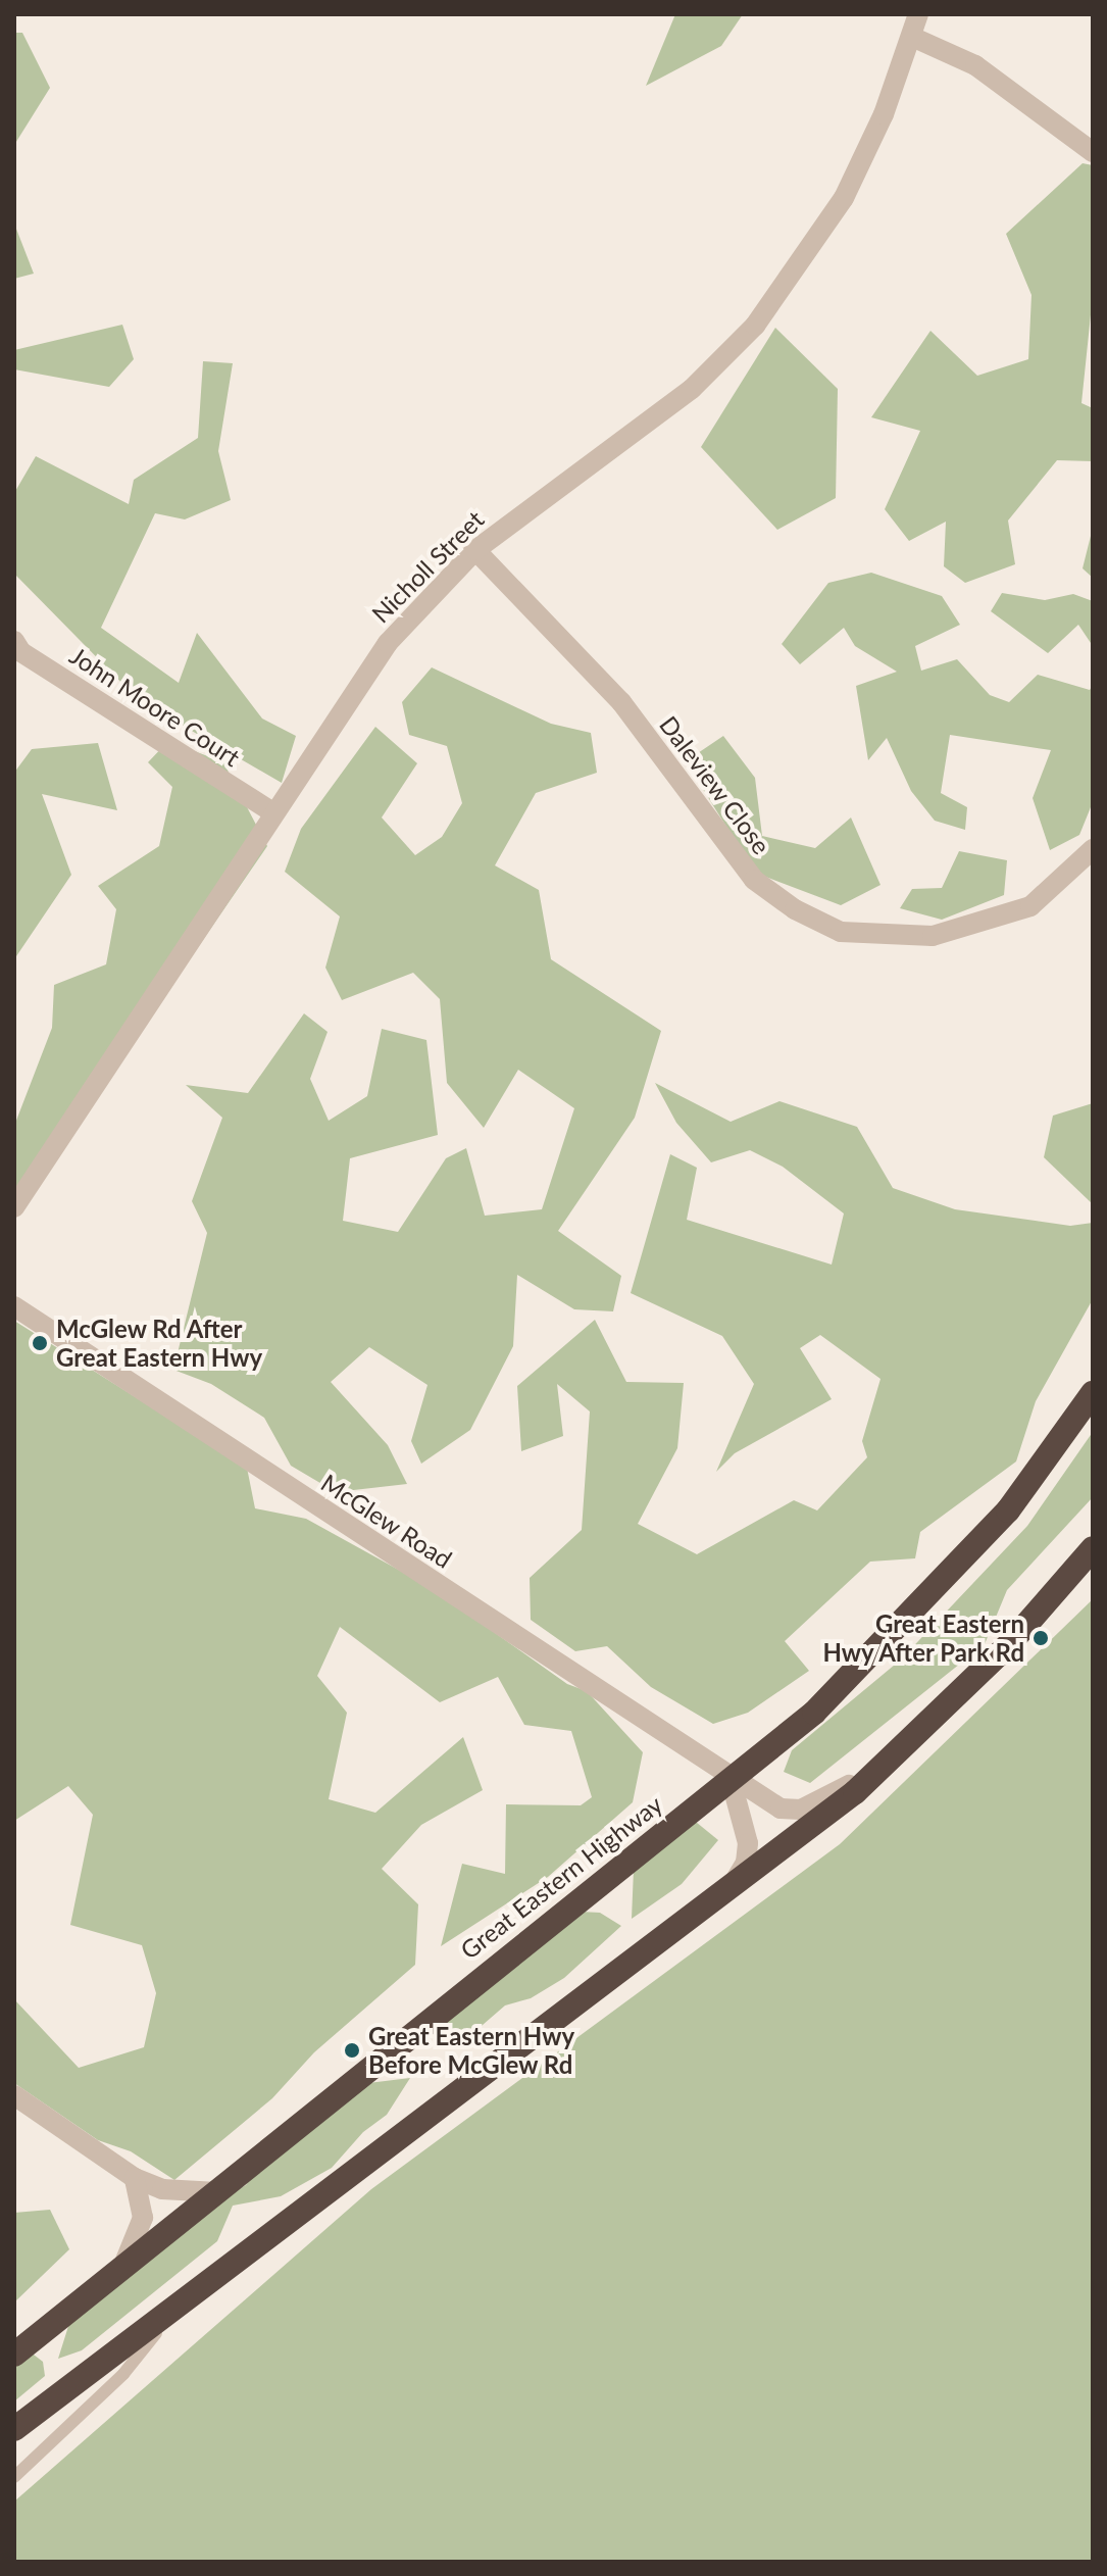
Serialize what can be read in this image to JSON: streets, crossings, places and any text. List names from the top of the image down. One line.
{"streets":{"highway":["Great Eastern Highway"],"street":["Nicholl Street","John Moore Court","Daleview Close","McGlew Road"]},"crossings":[["Nicholl Street","John Moore Court"],["Nicholl Street","Daleview Close"],["McGlew Road","Great Eastern Highway"]],"places":["McGlew Rd After Great Eastern Hwy","Great Eastern Hwy After Park Rd","Great Eastern Hwy Before McGlew Rd"]}
